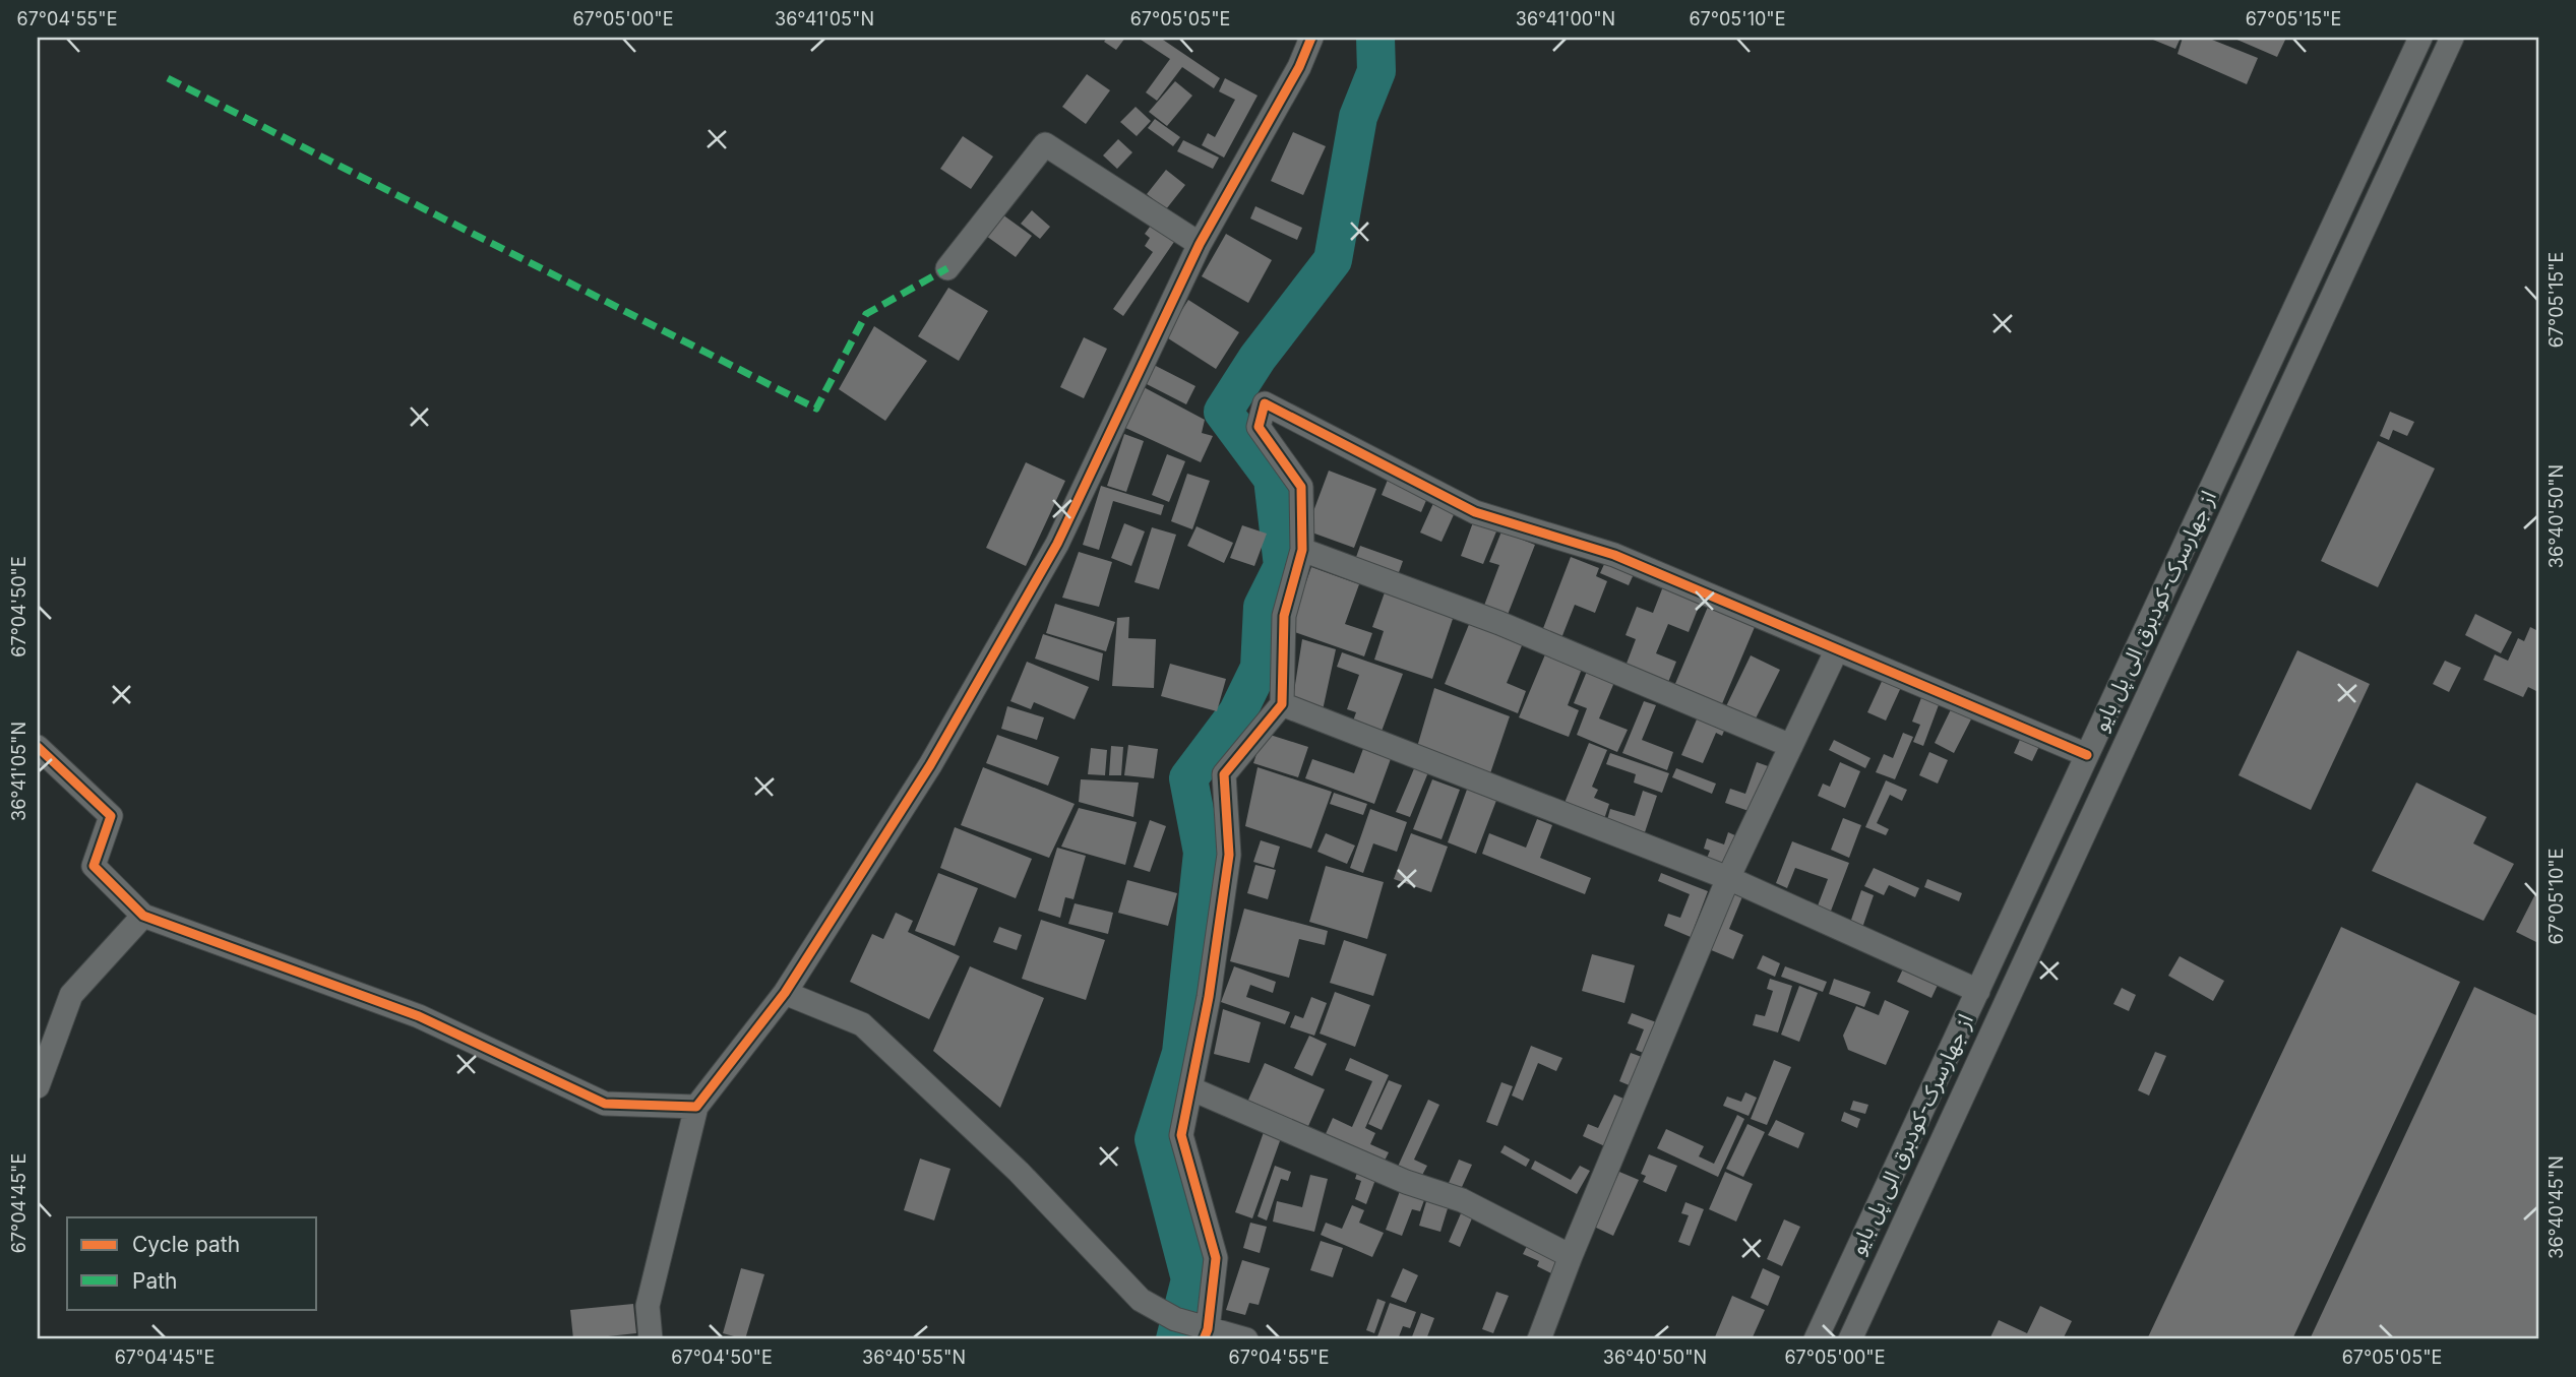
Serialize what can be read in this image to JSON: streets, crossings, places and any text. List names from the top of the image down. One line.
{"streets":{"street":["از جهارسرک-کودبرق الی پل بایو"]},"legend":["Cycle path","Path"],"coordinates":["67°04'55\"E","67°05'00\"E","36°41'05\"N","67°05'05\"E","36°41'00\"N","67°05'10\"E","67°05'15\"E","36°40'50\"N","67°04'50\"E","67°04'45\"E","36°40'45\"N","36°40'55\"N"]}
